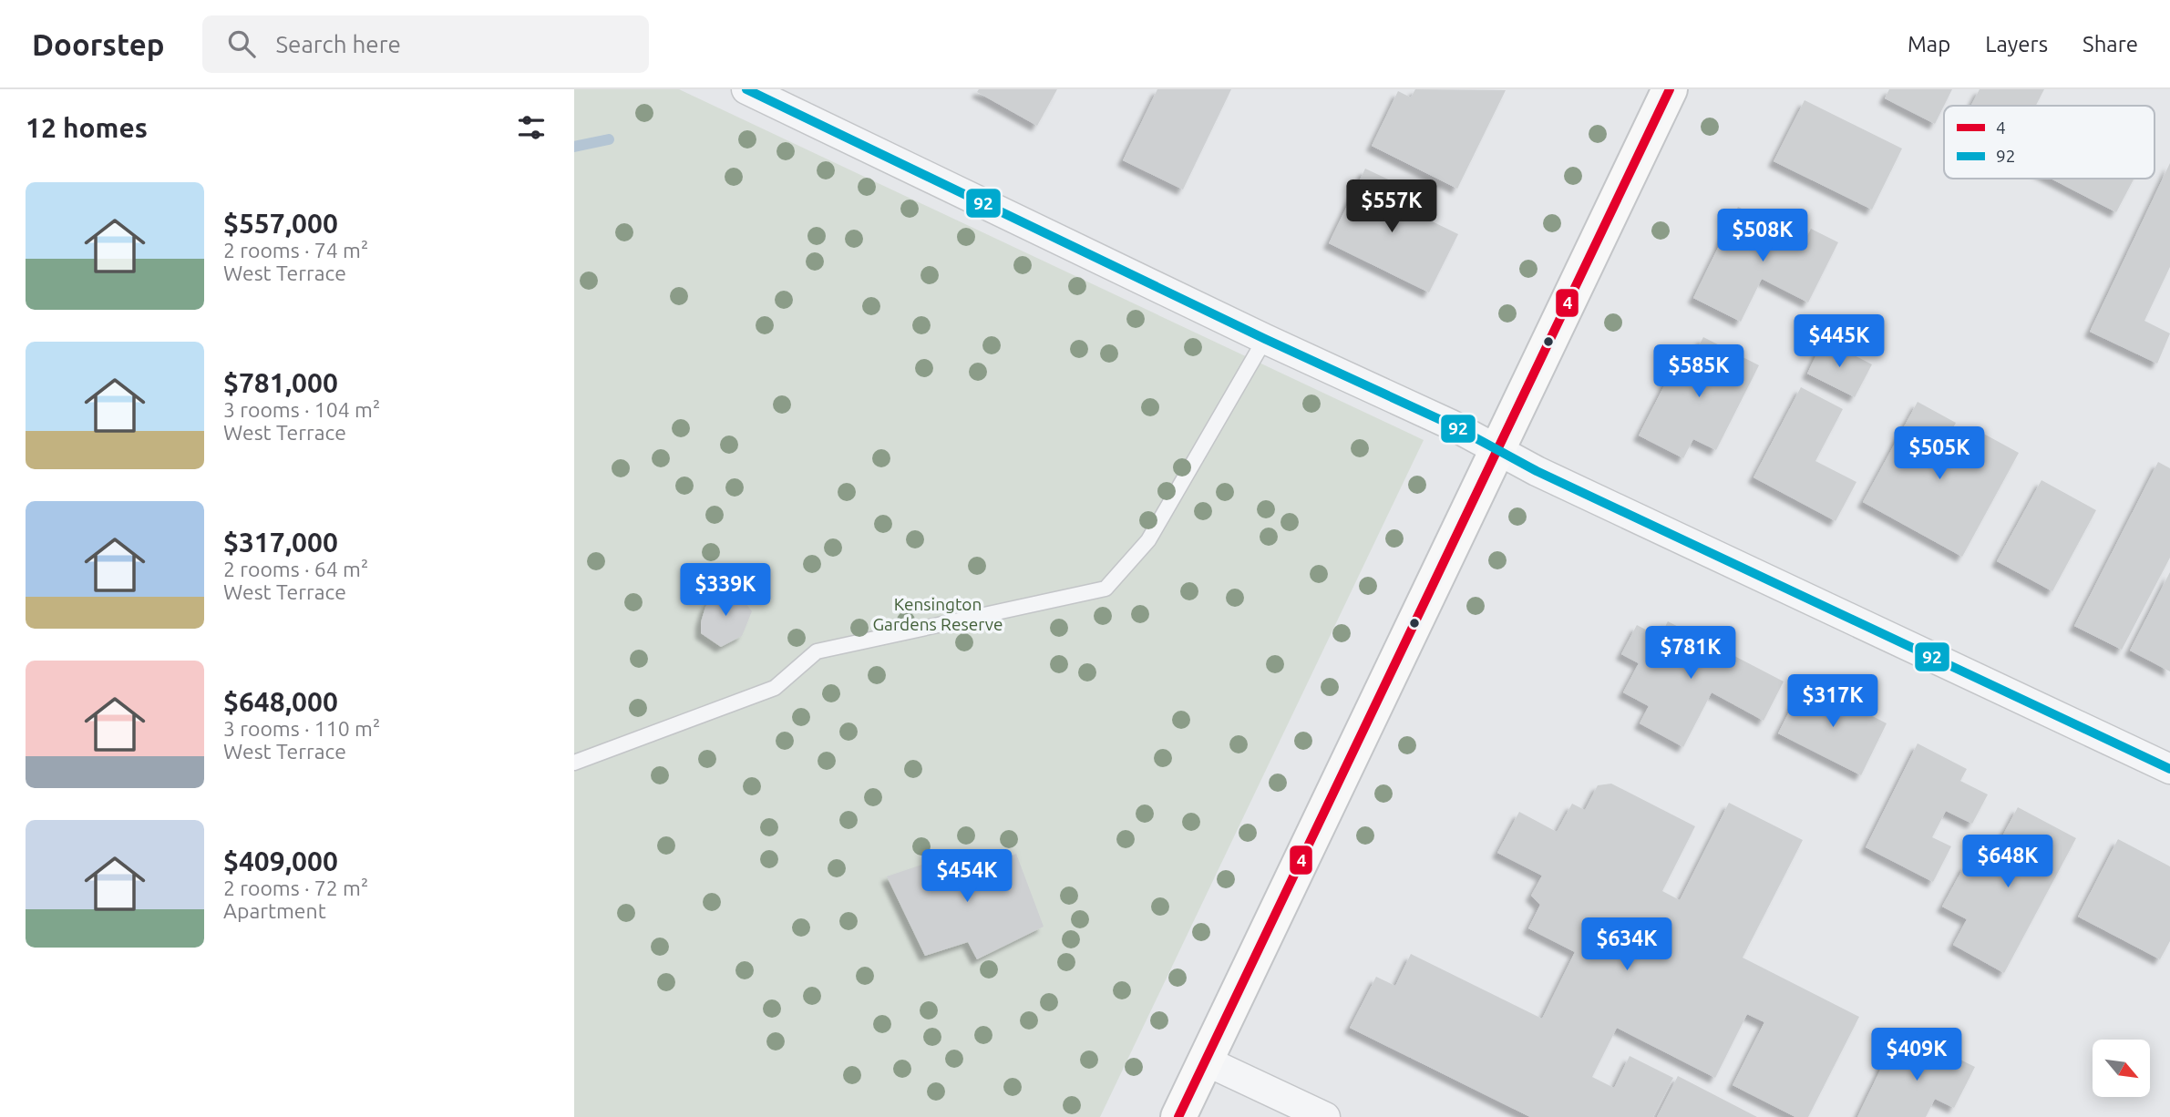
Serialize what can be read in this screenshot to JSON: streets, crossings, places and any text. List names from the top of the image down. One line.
{"parks":["Kensington Gardens Reserve"],"lines":["transit line 4","transit line 92"],"legend":["4","92"],"north":"bottom right","page":{"header":"Doorstep","search":"Search here","nav":["Map","Layers","Share"],"heading":"12 homes","list":[{"name":"$557,000","note":"2 rooms · 74 m² · West Terrace"},{"name":"$781,000","note":"3 rooms · 104 m² · West Terrace"},{"name":"$317,000","note":"2 rooms · 64 m² · West Terrace"},{"name":"$648,000","note":"3 rooms · 110 m² · West Terrace"},{"name":"$409,000","note":"2 rooms · 72 m² · Apartment"}],"price":["$557K","$508K","$445K","$585K","$505K","$339K","$781K","$317K","$648K","$454K","$634K","$409K"]}}
